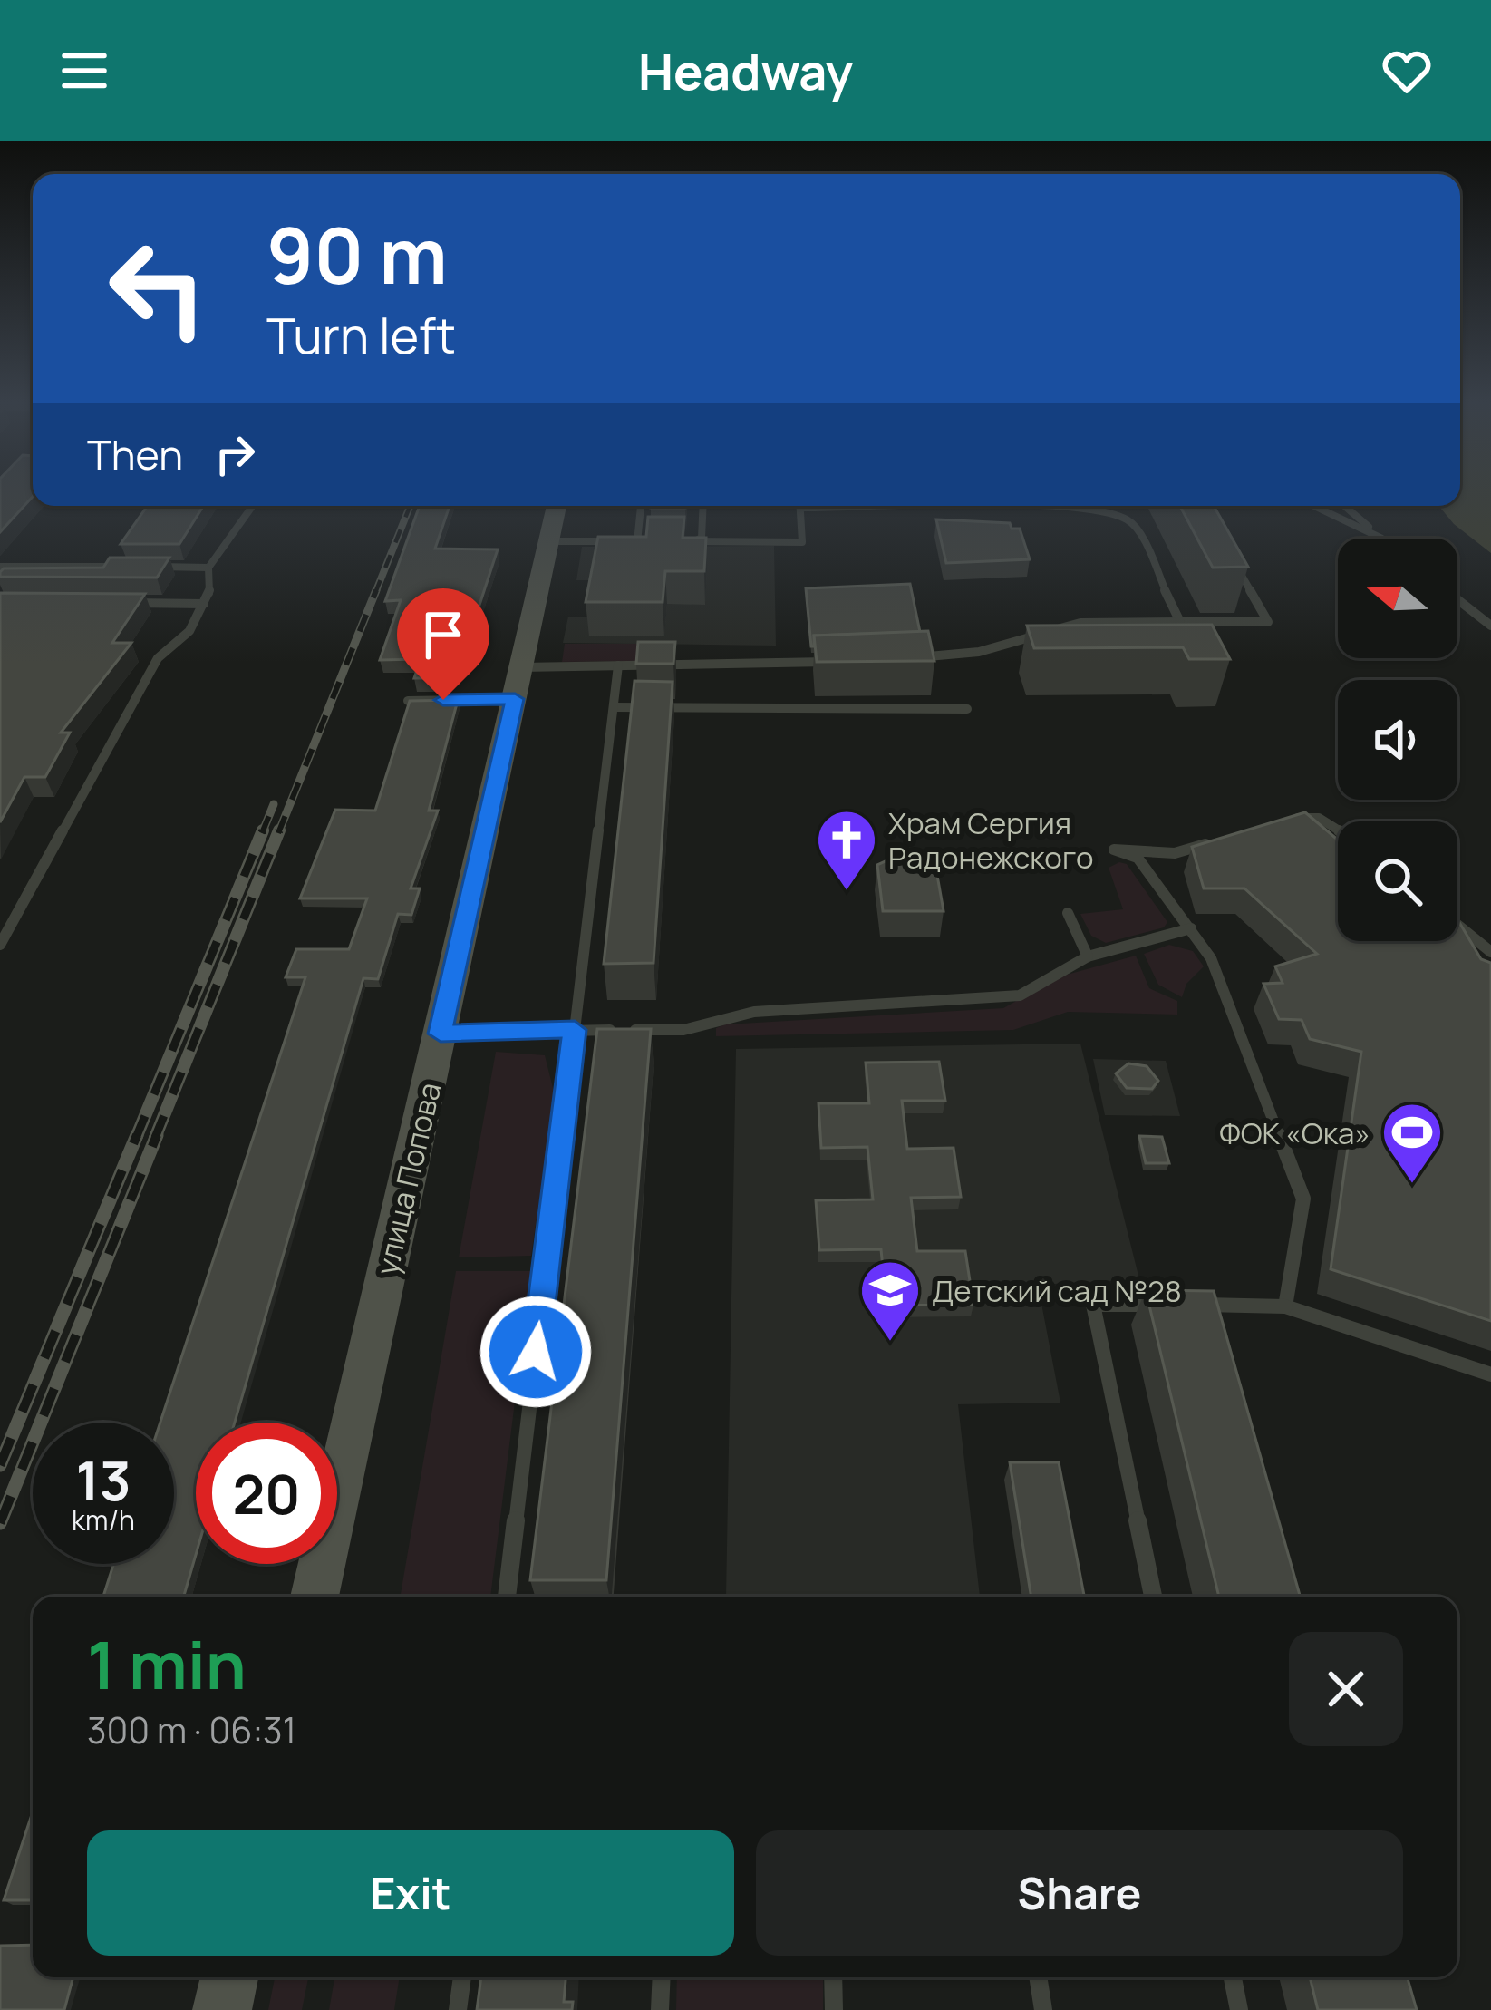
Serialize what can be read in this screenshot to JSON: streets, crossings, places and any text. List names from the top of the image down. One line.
{"streets":{"street":["улица Попова"]},"places":{"church":["Храм Сергия Радонежского"],"sports":["ФОК «Ока»"],"school or university":["Детский сад №28"]},"north":"left","page":{"header":"Headway","turn":["90 m","Turn left"],"then":"Then","speed":"13 km/h","limit":"20","heading":["1 min","300 m · 06:31"],"buttons":["Exit","Share"]}}
